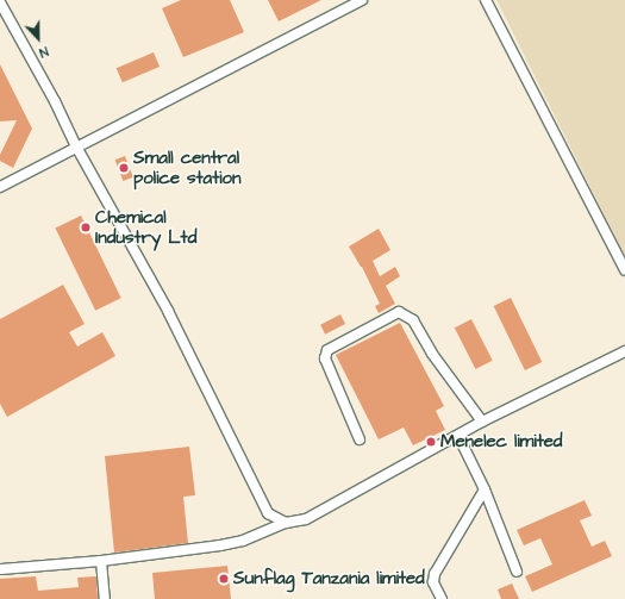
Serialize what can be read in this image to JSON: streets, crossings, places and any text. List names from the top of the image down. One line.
{"places":["Small central police station","Chemical Industry Ltd","Menelec limited","Sunflag Tanzania limited"],"north":"bottom"}
